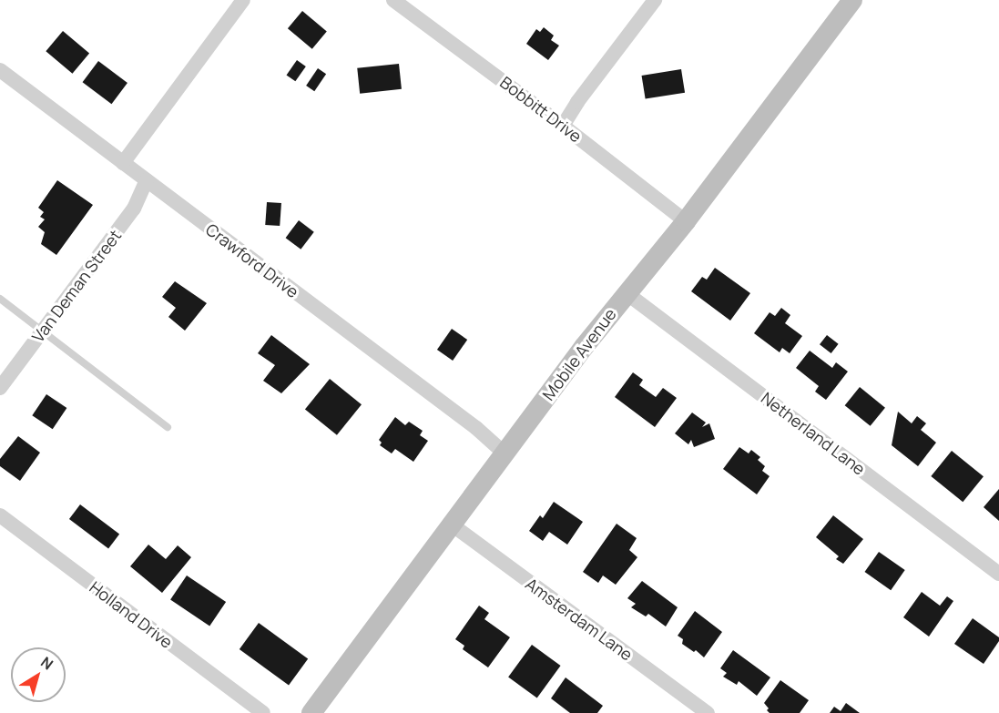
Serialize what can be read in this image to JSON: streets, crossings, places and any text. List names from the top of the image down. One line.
{"streets":{"street":["Bobbitt Drive","Crawford Drive","Van Deman Street","Mobile Avenue","Netherland Lane","Holland Drive","Amsterdam Lane"]},"crossings":[["Bobbitt Drive","Mobile Avenue"],["Crawford Drive","Van Deman Street"],["Crawford Drive","Mobile Avenue"],["Mobile Avenue","Netherland Lane"],["Mobile Avenue","Amsterdam Lane"]],"north":"top right"}
